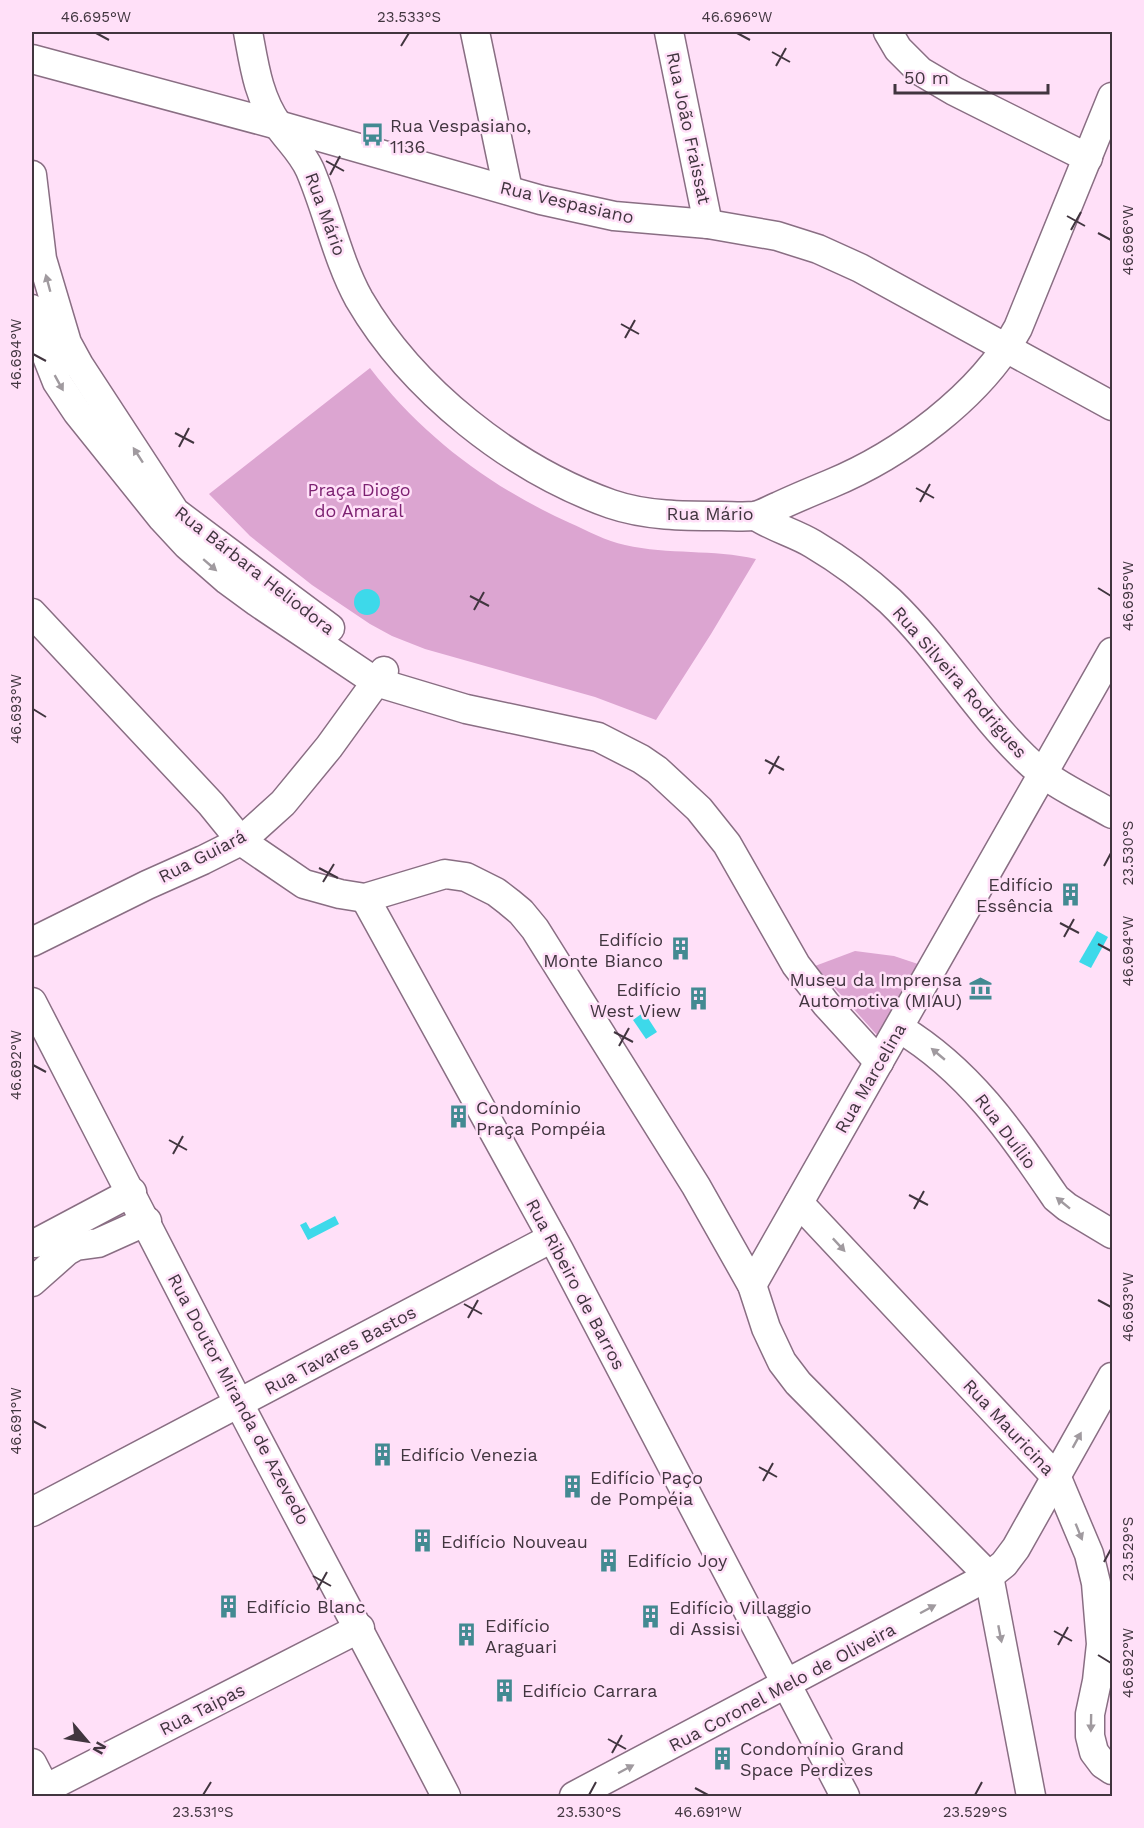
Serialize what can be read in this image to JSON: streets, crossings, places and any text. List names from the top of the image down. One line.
{"streets":{"street":["Rua João Fraissat","Rua Vespasiano","Rua Mário","Rua Bárbara Heliodora","Rua Silveira Rodrigues","Rua Guiará","Rua Marcelina","Rua Duílio","Rua Ribeiro de Barros","Rua Tavares Bastos","Rua Doutor Miranda de Azevedo","Rua Mauricina","Rua Coronel Melo de Oliveira","Rua Taipas"]},"crossings":[["Rua João Fraissat","Rua Vespasiano"],["Rua Vespasiano","Rua Mário"],["Rua Mário","Rua Silveira Rodrigues"],["Rua Bárbara Heliodora","Rua Guiará"],["Rua Bárbara Heliodora","Rua Marcelina"],["Rua Silveira Rodrigues","Rua Marcelina"],["Rua Marcelina","Rua Duílio"],["Rua Marcelina","Rua Mauricina"],["Rua Ribeiro de Barros","Rua Tavares Bastos"],["Rua Ribeiro de Barros","Rua Coronel Melo de Oliveira"],["Rua Tavares Bastos","Rua Doutor Miranda de Azevedo"],["Rua Doutor Miranda de Azevedo","Rua Taipas"],["Rua Mauricina","Rua Coronel Melo de Oliveira"]],"one_way":["Rua Duílio","Rua Coronel Melo de Oliveira"],"parks":["Praça Diogo do Amaral"],"places":{"bus stop":["Rua Vespasiano, 1136"],"building":["Edifício Essência","Edifício Monte Bianco","Edifício West View","Condomínio Praça Pompéia","Edifício Venezia","Edifício Paço de Pompéia","Edifício Nouveau","Edifício Joy","Edifício Blanc","Edifício Villaggio di Assisi","Edifício Araguari","Edifício Carrara","Condomínio Grand Space Perdizes"],"museum":["Museu da Imprensa Automotiva (MIAU)"]},"scale_bar":"50 m","north":"bottom right","coordinates":["46.695°W","23.533°S","46.696°W","46.694°W","46.693°W","23.530°S","46.692°W","46.691°W","23.529°S","23.531°S"]}
